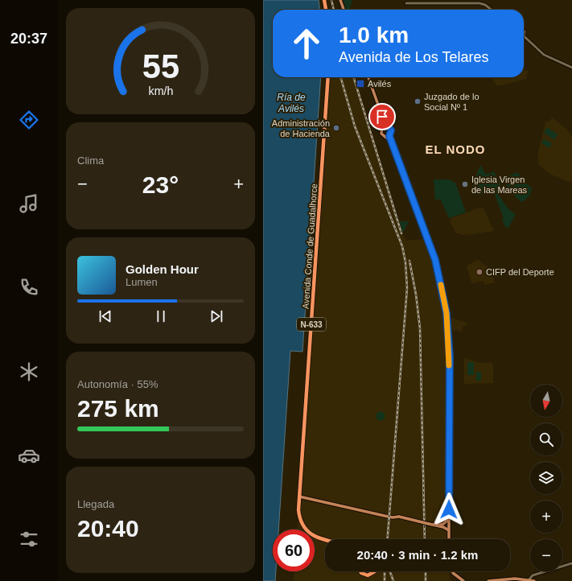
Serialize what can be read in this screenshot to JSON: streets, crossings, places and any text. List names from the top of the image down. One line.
{"streets":{"highway":["Avenida Conde de Guadalhorce","N-633"]},"districts":["EL NODO"],"water":["Ría de Avilés"],"places":{"transit":["Avilés"],"other":["Juzgado de lo Social Nº 1","Administración de Hacienda","Iglesia Virgen de las Mareas","CIFP del Deporte"]},"north":"bottom","page":{"tabs":"20:37","turn":["1.0 km","Avenida de Los Telares"],"tile":["Clima",["Autonomía · 55%","275 km"],["Llegada","20:40"]],"heat":["−","23°","+"],"song":["Golden Hour","Lumen"],"map_buttons":["+","−"],"limit":"60","trip":"20:40 · 3 min · 1.2 km","gauge":["55","km/h"]}}
